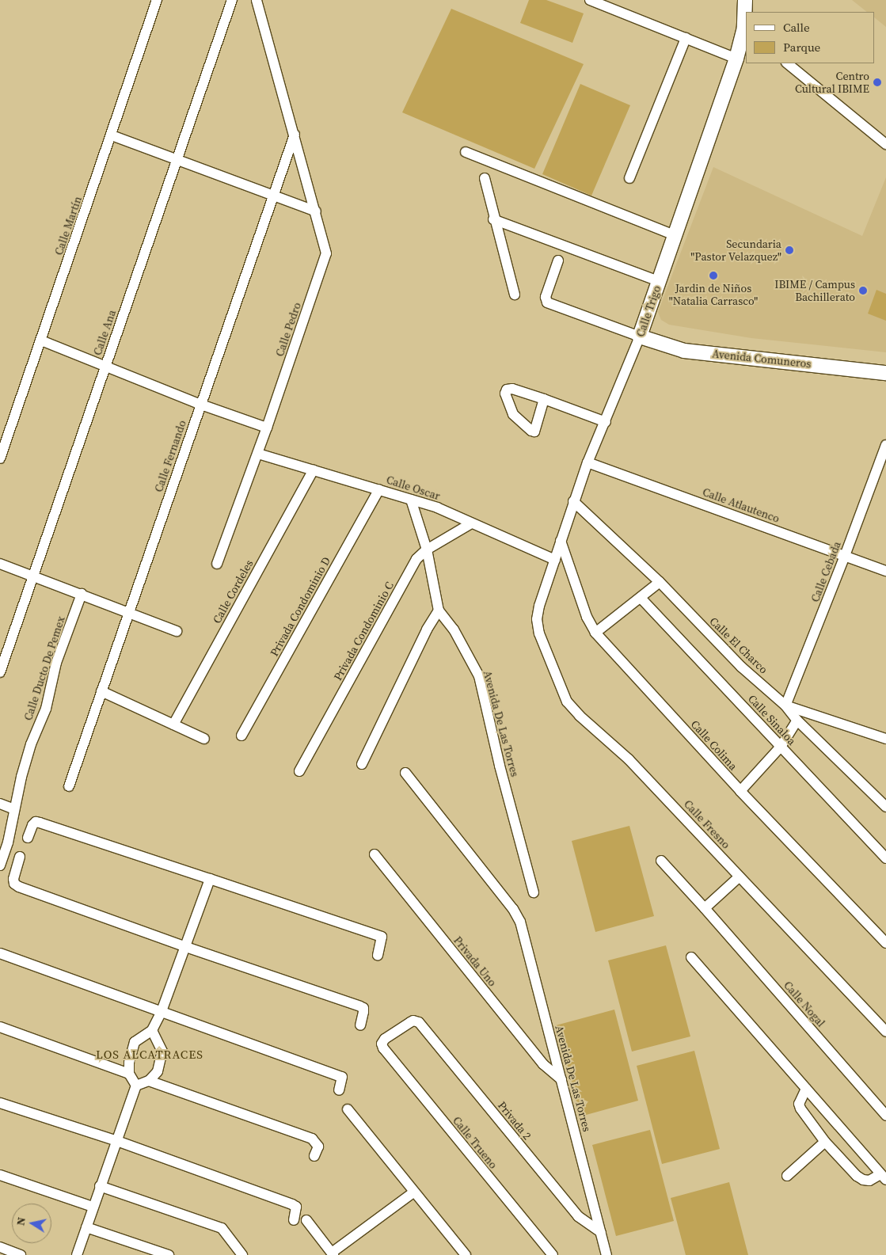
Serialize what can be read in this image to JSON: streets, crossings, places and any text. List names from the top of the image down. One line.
{"streets":{"street":["Calle Martín","Calle Trigo","Calle Pedro","Calle Ana","Avenida Comuneros","Calle Fernando","Calle Oscar","Calle Atlautenco","Calle Cebada","Calle Cordeles","Privada Condominio D","Privada Condominio C","Calle El Charco","Calle Ducto De Pemex","Calle Sinaloa","Avenida De Las Torres","Calle Colima","Calle Fresno","Privada Uno","Calle Nogal","Privada 2","Calle Trueno"]},"crossings":[["Calle Trigo","Avenida Comuneros"],["Calle Trigo","Calle Oscar"],["Calle Trigo","Calle Atlautenco"],["Calle Trigo","Calle El Charco"],["Calle Trigo","Calle Colima"],["Calle Trigo","Calle Fresno"],["Calle Pedro","Calle Fernando"],["Calle Pedro","Calle Oscar"],["Calle Oscar","Calle Cordeles"],["Calle Oscar","Privada Condominio D"],["Calle Oscar","Privada Condominio C"],["Calle Oscar","Avenida De Las Torres"],["Calle Atlautenco","Calle Cebada"],["Calle Cebada","Calle El Charco"],["Privada Condominio C","Avenida De Las Torres"],["Avenida De Las Torres","Privada Uno"],["Avenida De Las Torres","Privada 2"],["Privada 2","Calle Trueno"]],"districts":["LOS ALCATRACES"],"places":["Centro Cultural IBIME","Secundaria \"Pastor Velazquez\"","Jardin de Niños \"Natalia Carrasco\"","IBIME / Campus Bachillerato"],"legend":["Calle","Parque"],"north":"left"}
